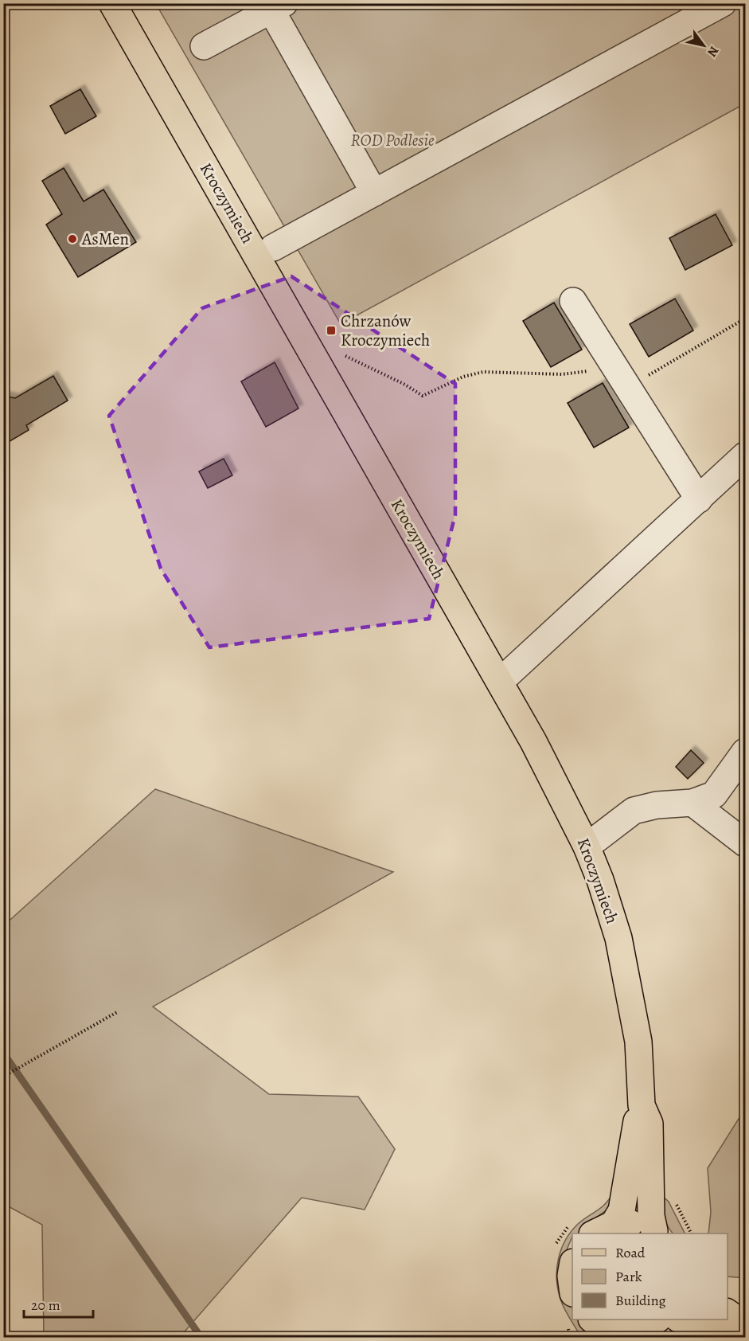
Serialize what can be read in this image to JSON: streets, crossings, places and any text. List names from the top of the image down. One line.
{"streets":{"main road":["Kroczymiech"]},"parks":["ROD Podlesie"],"places":{"other":["AsMen"],"transit":["Chrzanów Kroczymiech"]},"legend":["Road","Park","Building"],"scale_bar":"20 m","north":"bottom right"}
